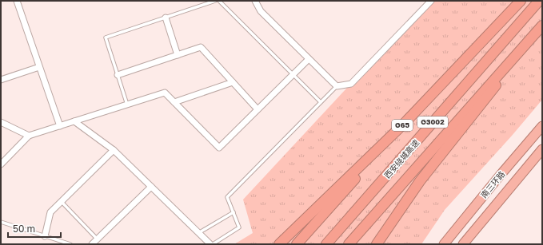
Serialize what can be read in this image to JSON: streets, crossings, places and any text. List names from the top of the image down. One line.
{"streets":{"highway":["G3002","G65","西安绕城高速","南三环路"]},"scale_bar":"50 m"}
